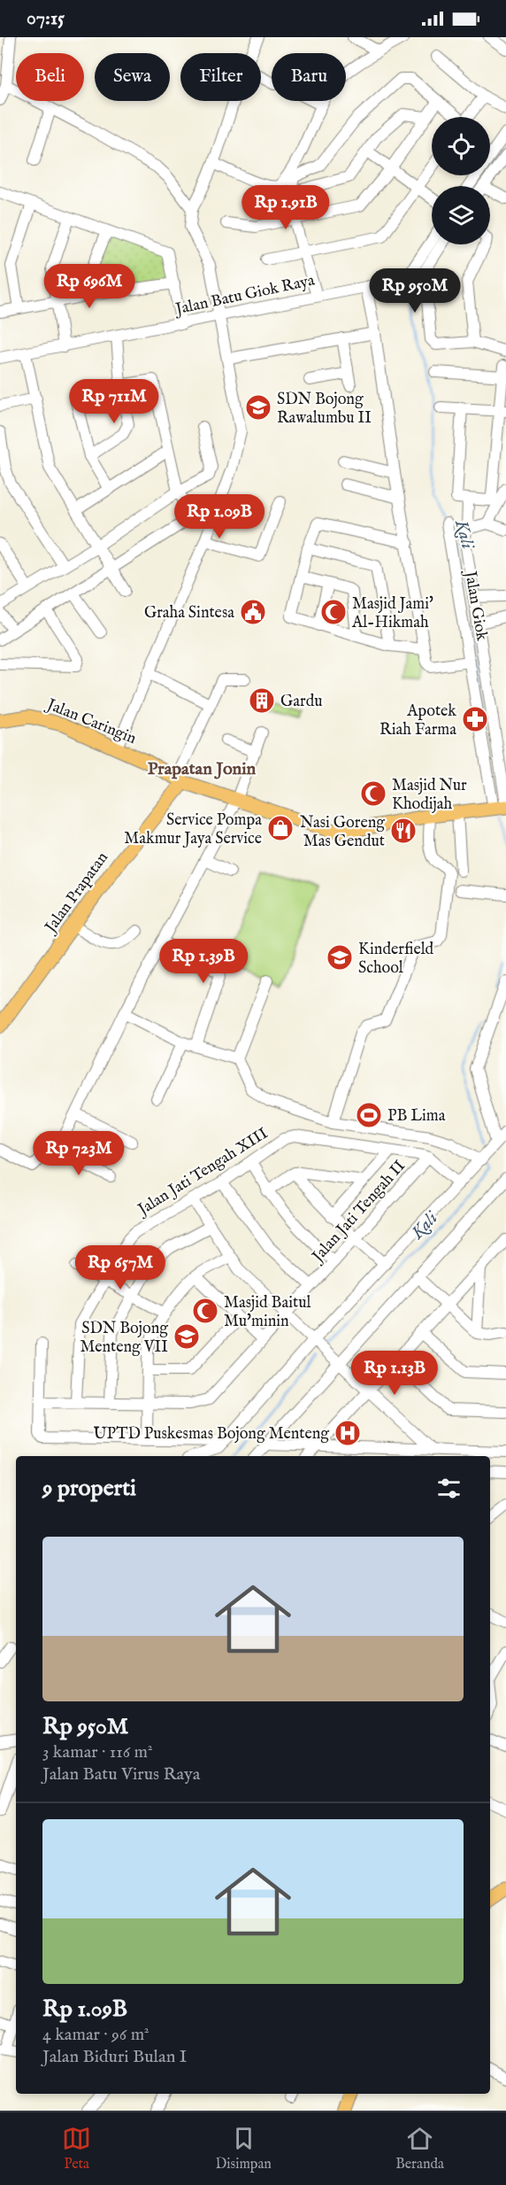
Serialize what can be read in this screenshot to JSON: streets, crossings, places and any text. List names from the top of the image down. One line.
{"streets":{"main road":["Jalan Caringin","Jalan Prapatan"],"street":["Jalan Batu Giok Raya","Jalan Giok","Jalan Jati Tengah XIII","Jalan Jati Tengah II"]},"crossings":[["Jalan Giok","Jalan Caringin"],["Jalan Caringin","Jalan Prapatan"],["Jalan Jati Tengah XIII","Jalan Jati Tengah II"]],"districts":["Prapatan Jonin"],"water":["Kali"],"places":{"school or university":["SDN Bojong Rawalumbu II","Kinderfield School","SDN Bojong Menteng VII"],"public building":["Graha Sintesa"],"mosque":["Masjid Jami' Al-Hikmah","Masjid Nur Khodijah","Masjid Baitul Mu'minin"],"building":["Gardu"],"pharmacy":["Apotek Riah Farma"],"shop":["Service Pompa Makmur Jaya Service"],"restaurant":["Nasi Goreng Mas Gendut"],"sports":["PB Lima"],"hospital":["UPTD Puskesmas Bojong Menteng"]},"page":{"status":"07:15","chip":["Beli","Sewa","Filter","Baru"],"price":["Rp 1.91B","Rp 696M","Rp 950M","Rp 711M","Rp 1.09B","Rp 1.39B","Rp 723M","Rp 657M","Rp 1.13B"],"heading":"9 properti","list":[{"name":"Rp 950M","note":"3 kamar · 116 m² · Jalan Batu Virus Raya"},{"name":"Rp 1.09B","note":"4 kamar · 96 m² · Jalan Biduri Bulan I"}],"tabs":["Peta","Disimpan","Beranda"]}}
